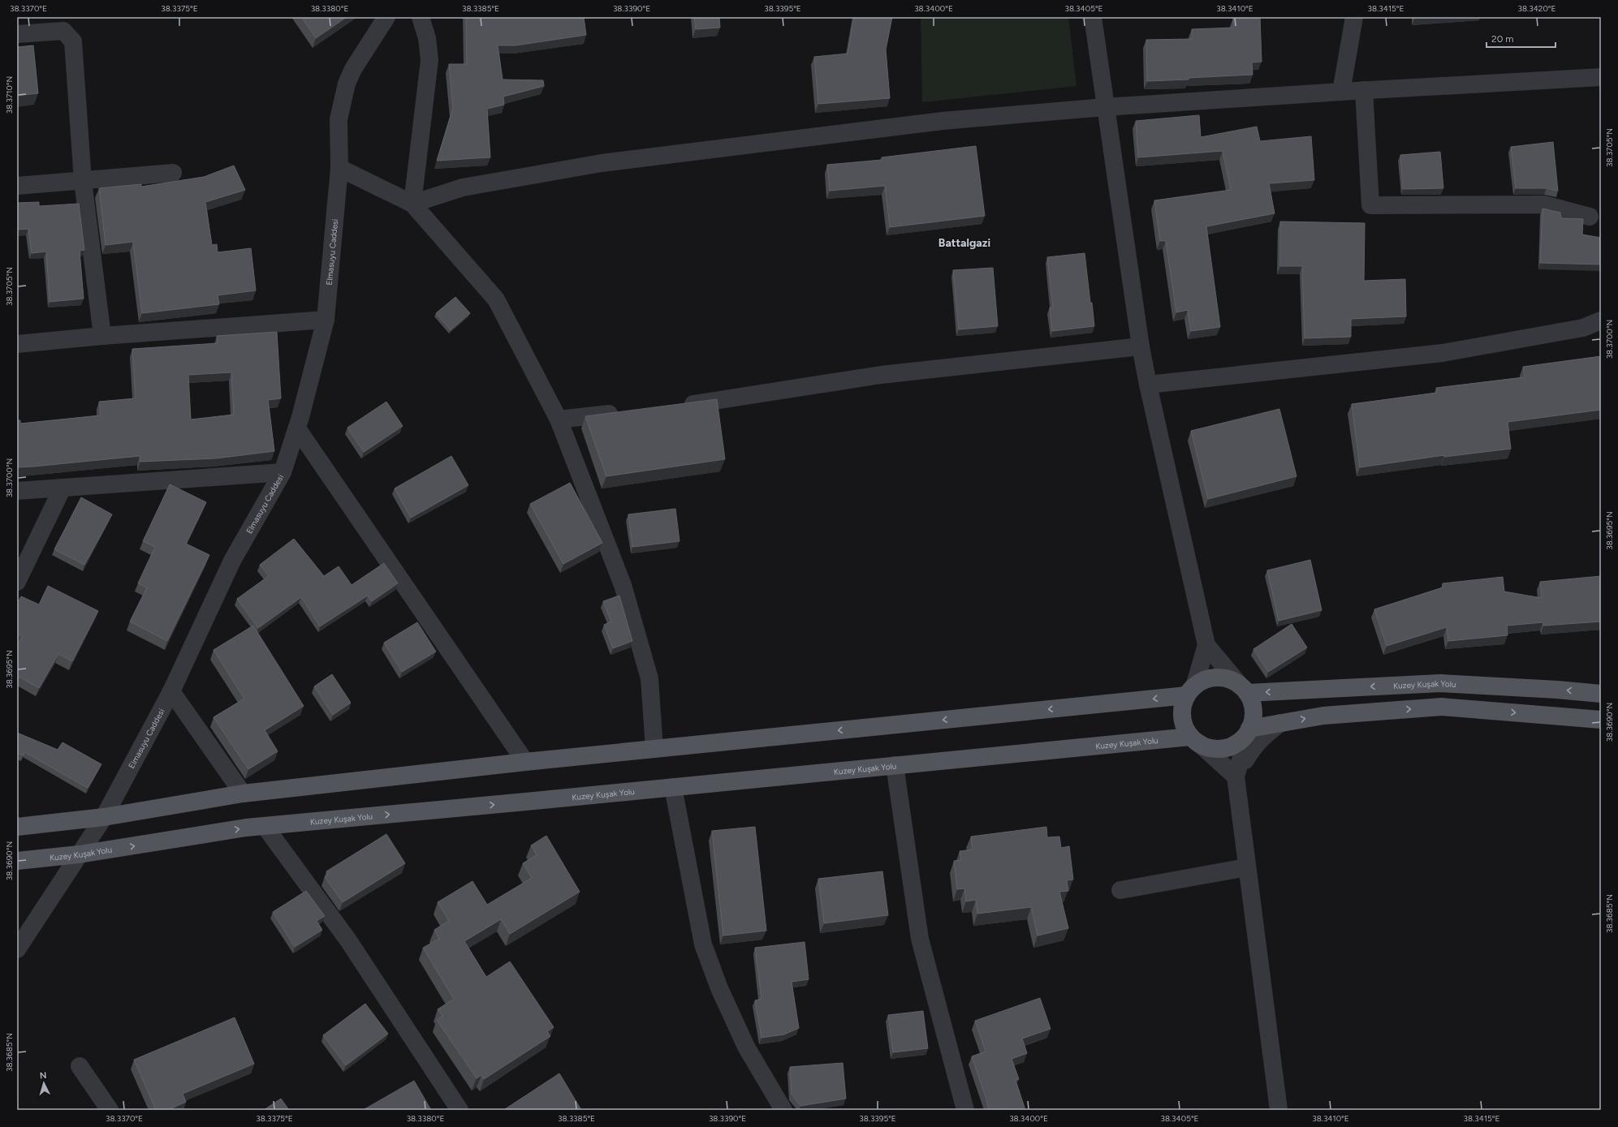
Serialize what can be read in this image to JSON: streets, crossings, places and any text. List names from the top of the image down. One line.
{"streets":{"main road":["Kuzey Kuşak Yolu"],"street":["Elmasuyu Caddesi"]},"crossings":[["Elmasuyu Caddesi","Kuzey Kuşak Yolu"]],"districts":["Battalgazi"],"scale_bar":"20 m","north":"top","coordinates":["38.3370°E","38.3375°E","38.3380°E","38.3385°E","38.3390°E","38.3395°E","38.3400°E","38.3405°E","38.3410°E","38.3415°E","38.3420°E","38.3710°N","38.3705°N","38.3700°N","38.3695°N","38.3690°N","38.3685°N"]}
